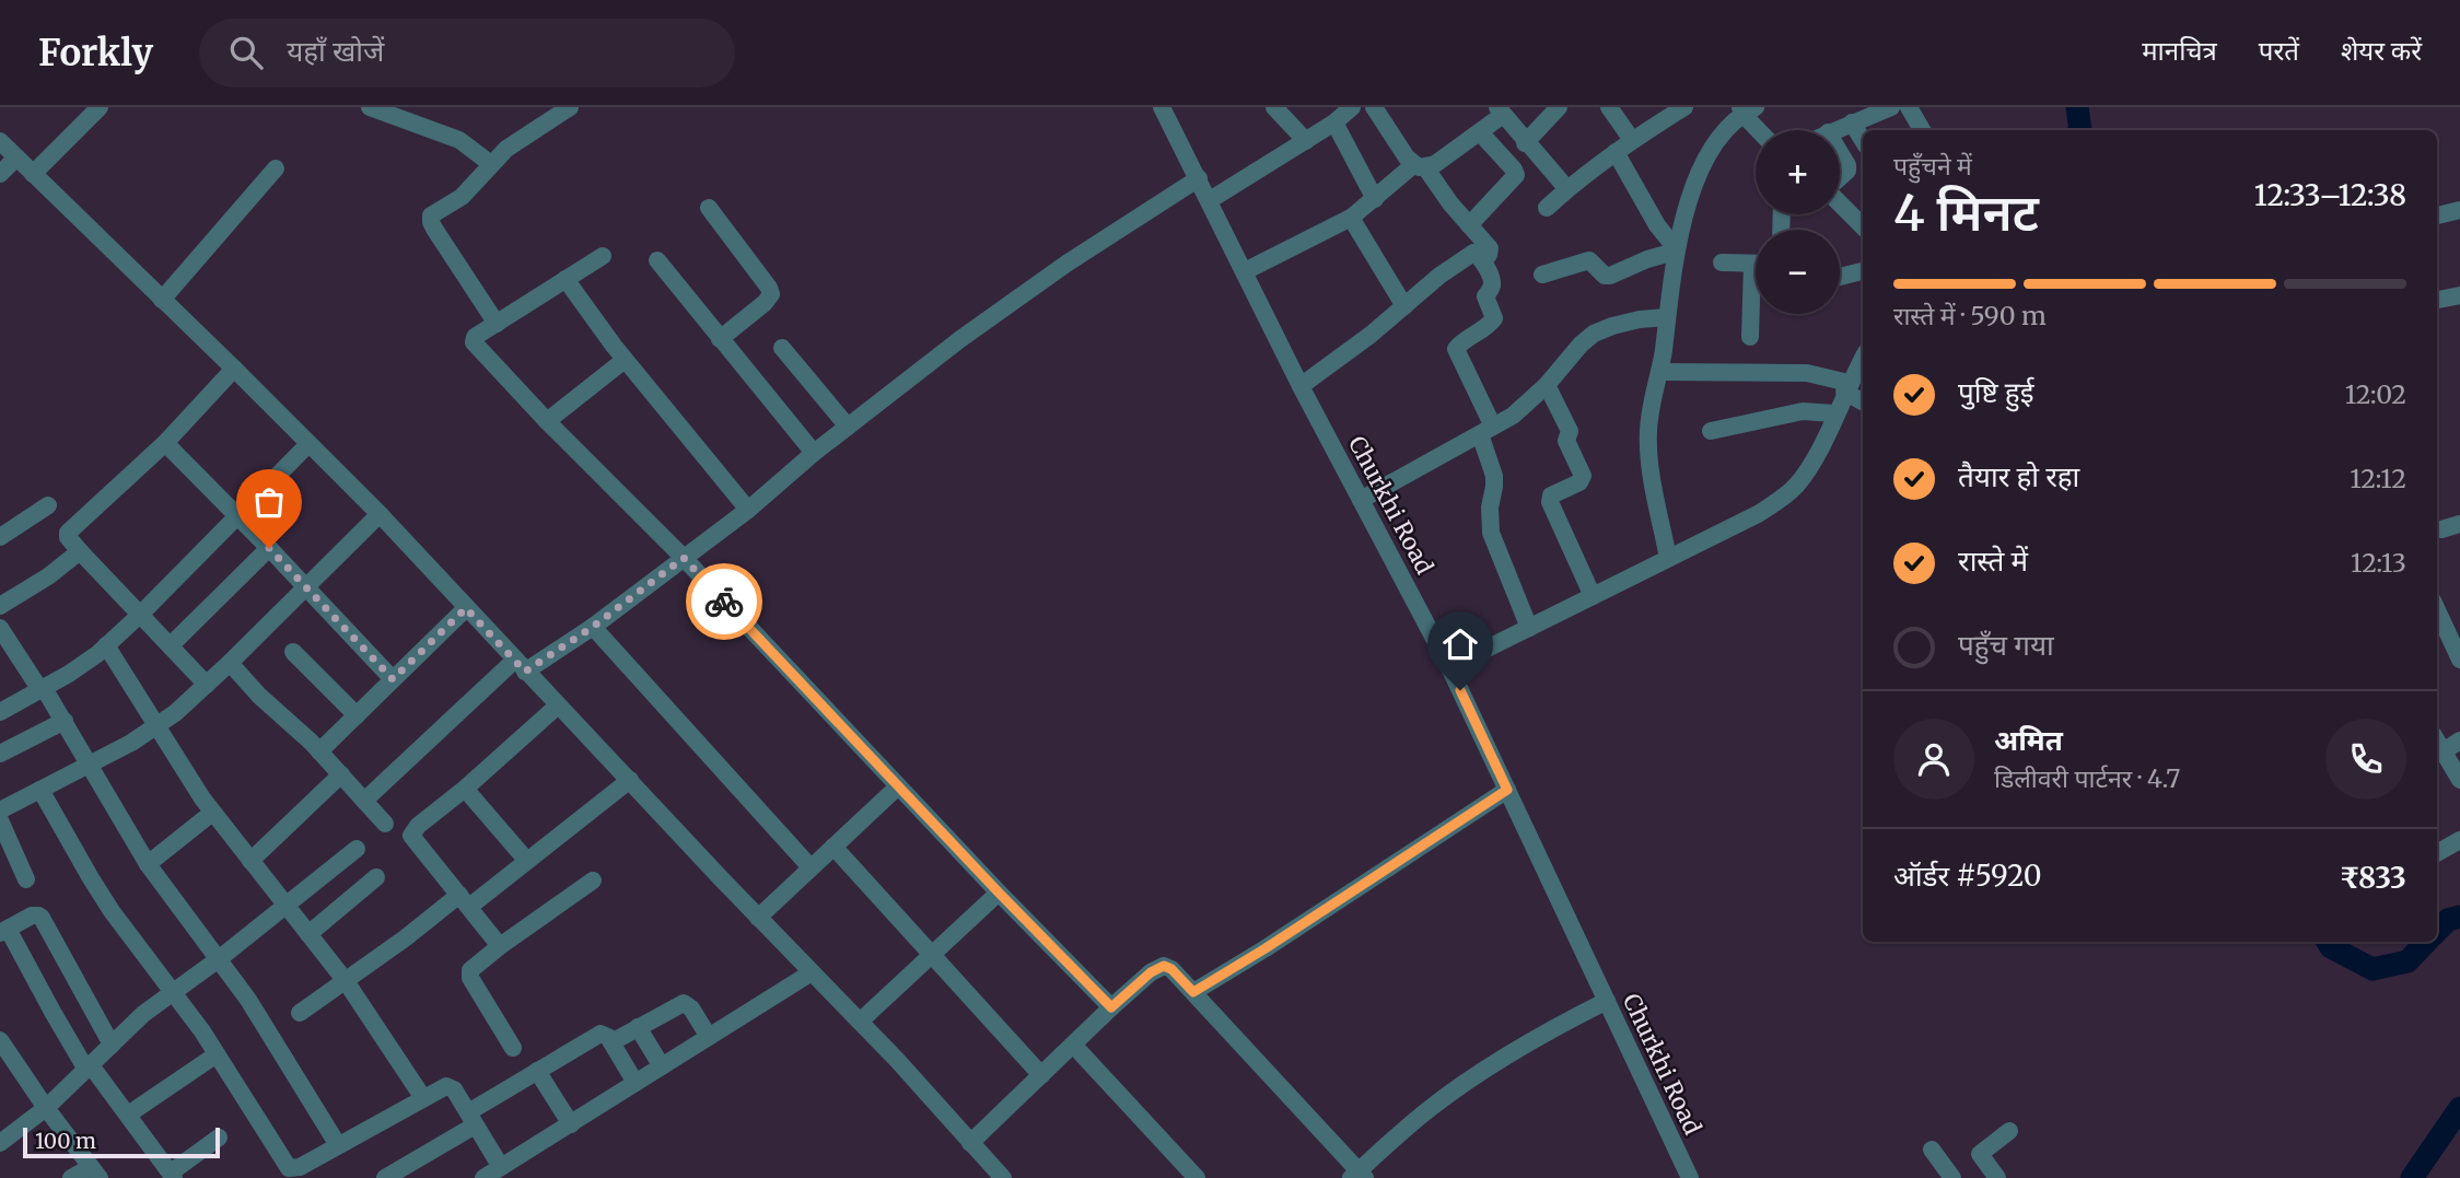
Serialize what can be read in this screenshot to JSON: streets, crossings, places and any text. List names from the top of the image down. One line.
{"streets":{"street":["Churkhi Road"]},"scale_bar":"100 m","page":{"header":"Forkly","search":"यहाँ खोजें","nav":["मानचित्र","परतें","शेयर करें"],"map_buttons":["+","−"],"heading":["4 मिनट","पहुँचने में","12:33–12:38"],"panel":["अमित","डिलीवरी पार्टनर · 4.7","ऑर्डर #5920","₹833"],"bar":"रास्ते में · 590 m","list":[["पुष्टि हुई","12:02"],["तैयार हो रहा","12:12"],["रास्ते में","12:13"],"पहुँच गया"],"scale":"100 m"}}
